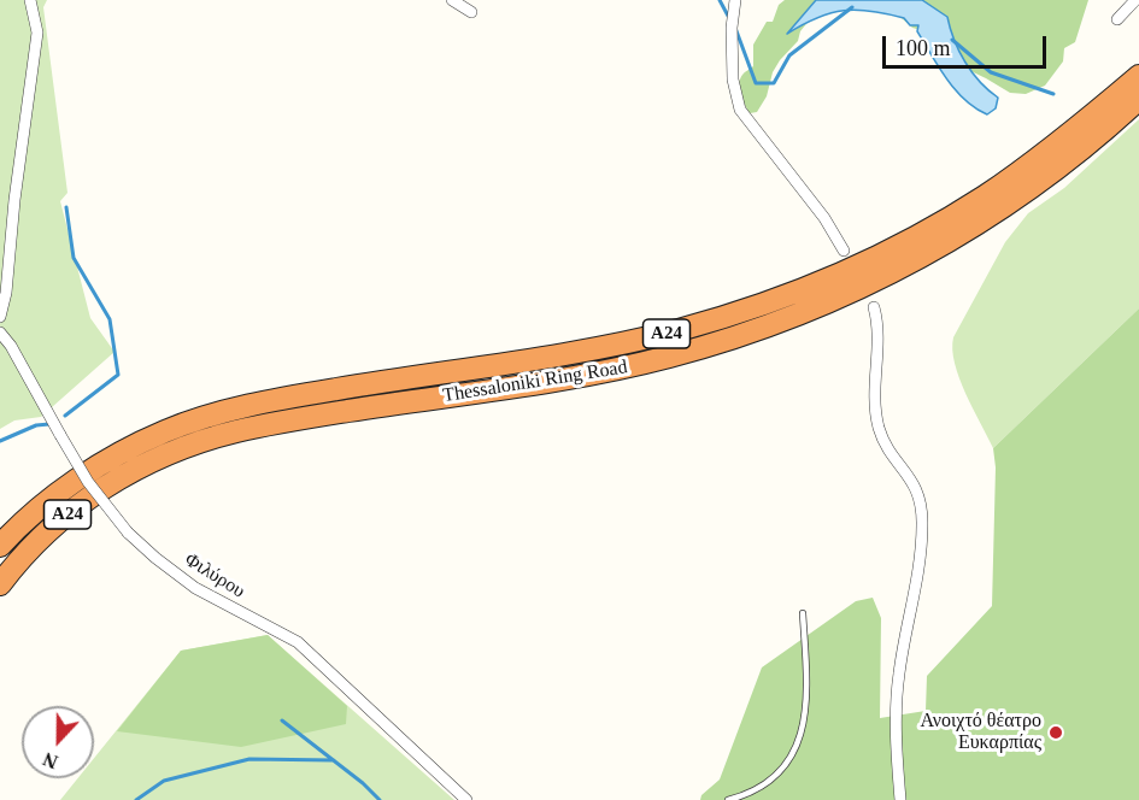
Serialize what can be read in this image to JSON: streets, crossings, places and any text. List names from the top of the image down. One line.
{"streets":{"highway":["Α24","Thessaloniki Ring Road"],"street":["Φιλύρου"]},"places":["Ανοιχτό θέατρο Ευκαρπίας"],"scale_bar":"100 m","north":"bottom"}
